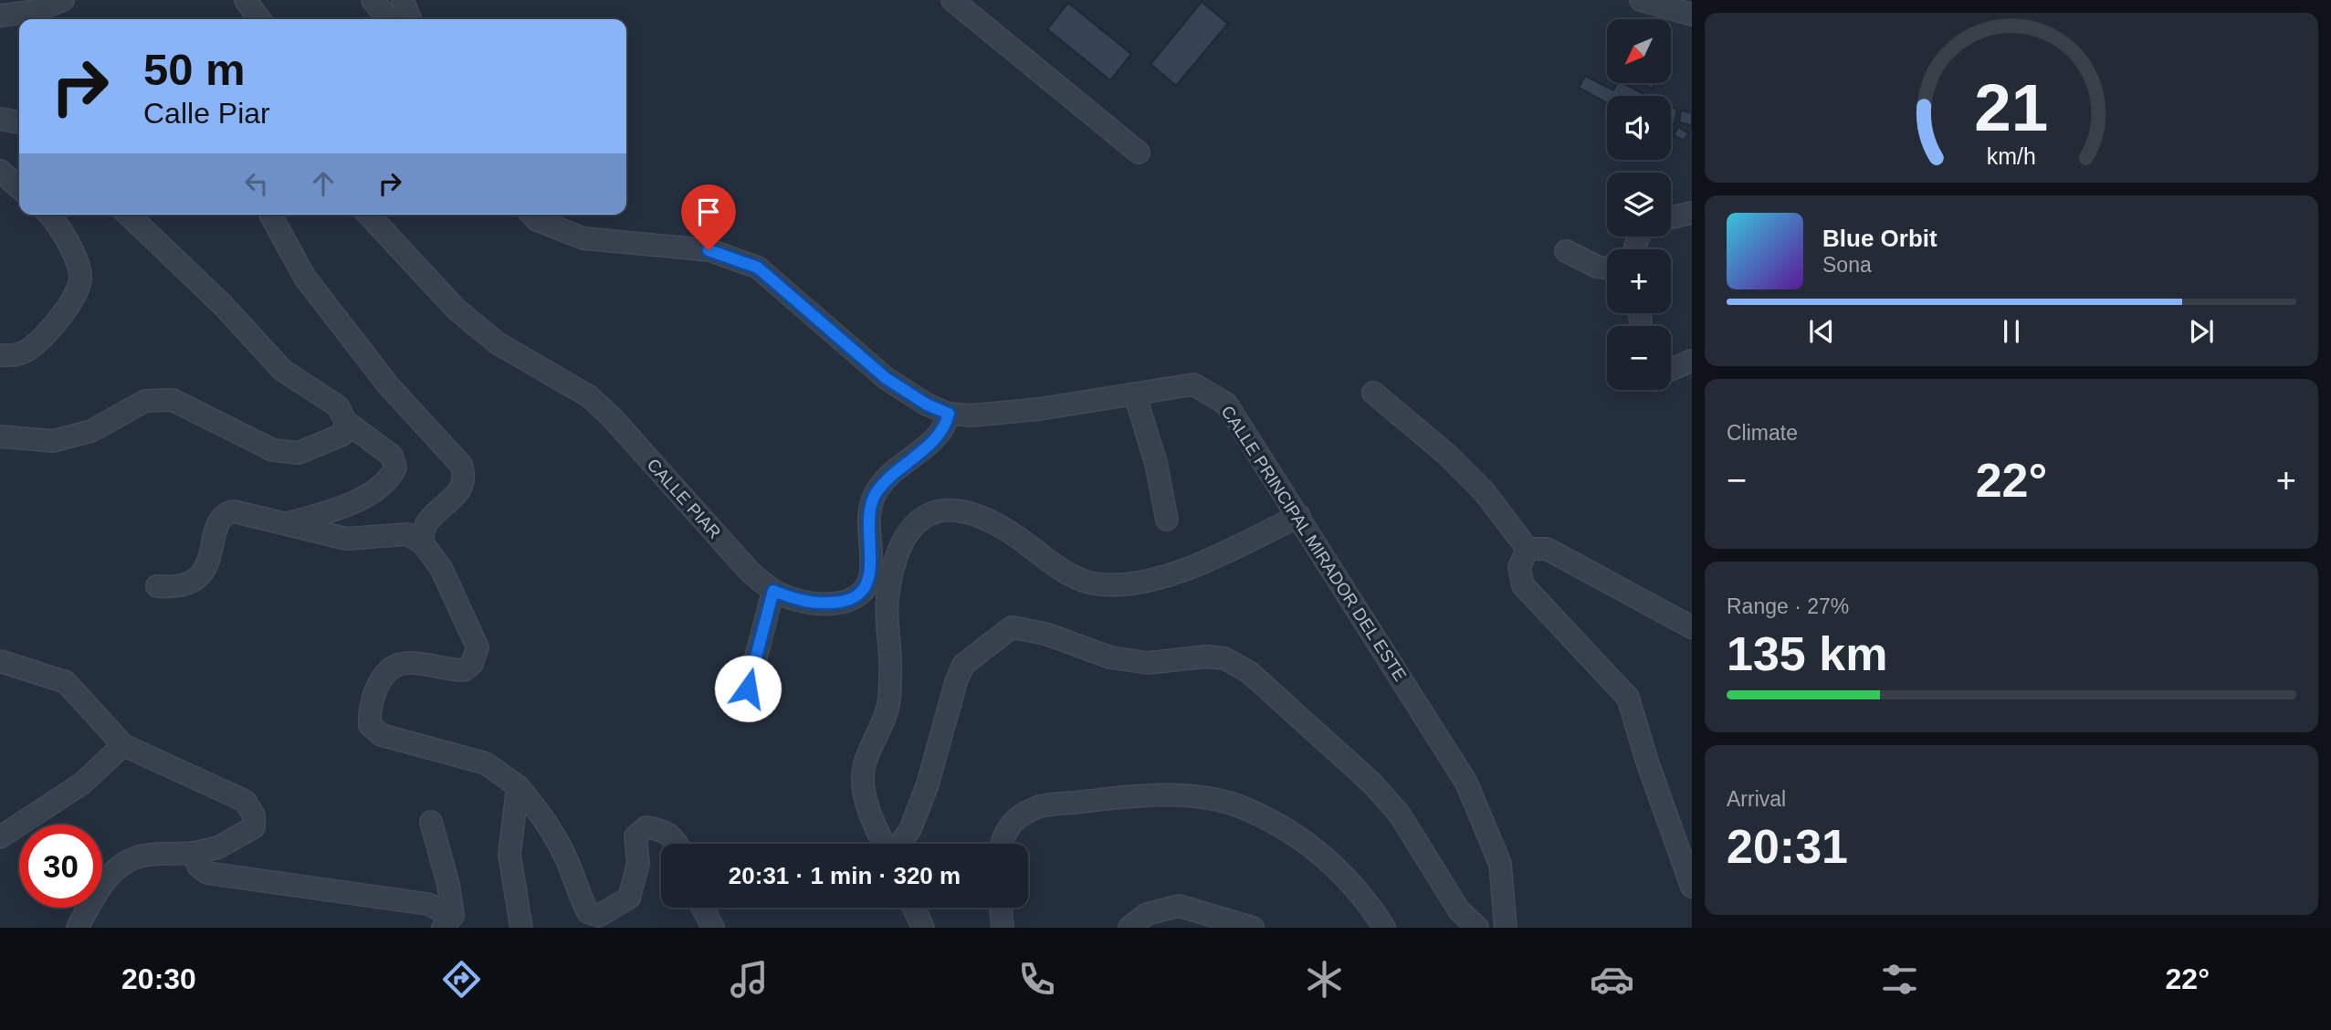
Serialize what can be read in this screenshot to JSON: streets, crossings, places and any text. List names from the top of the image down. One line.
{"streets":{"street":["CALLE PIAR","CALLE PRINCIPAL MIRADOR DEL ESTE"]},"crossings":[["CALLE PIAR","CALLE PRINCIPAL MIRADOR DEL ESTE"]],"north":"bottom left","page":{"map_buttons":["+","−"],"turn":["50 m","Calle Piar"],"song":["Blue Orbit","Sona"],"tile":["Climate",["Range · 27%","135 km"],["Arrival","20:31"]],"heat":["−","22°","+"],"limit":"30","trip":"20:31 · 1 min · 320 m","tabs":["20:30","22°"],"gauge":["21","km/h"]}}
